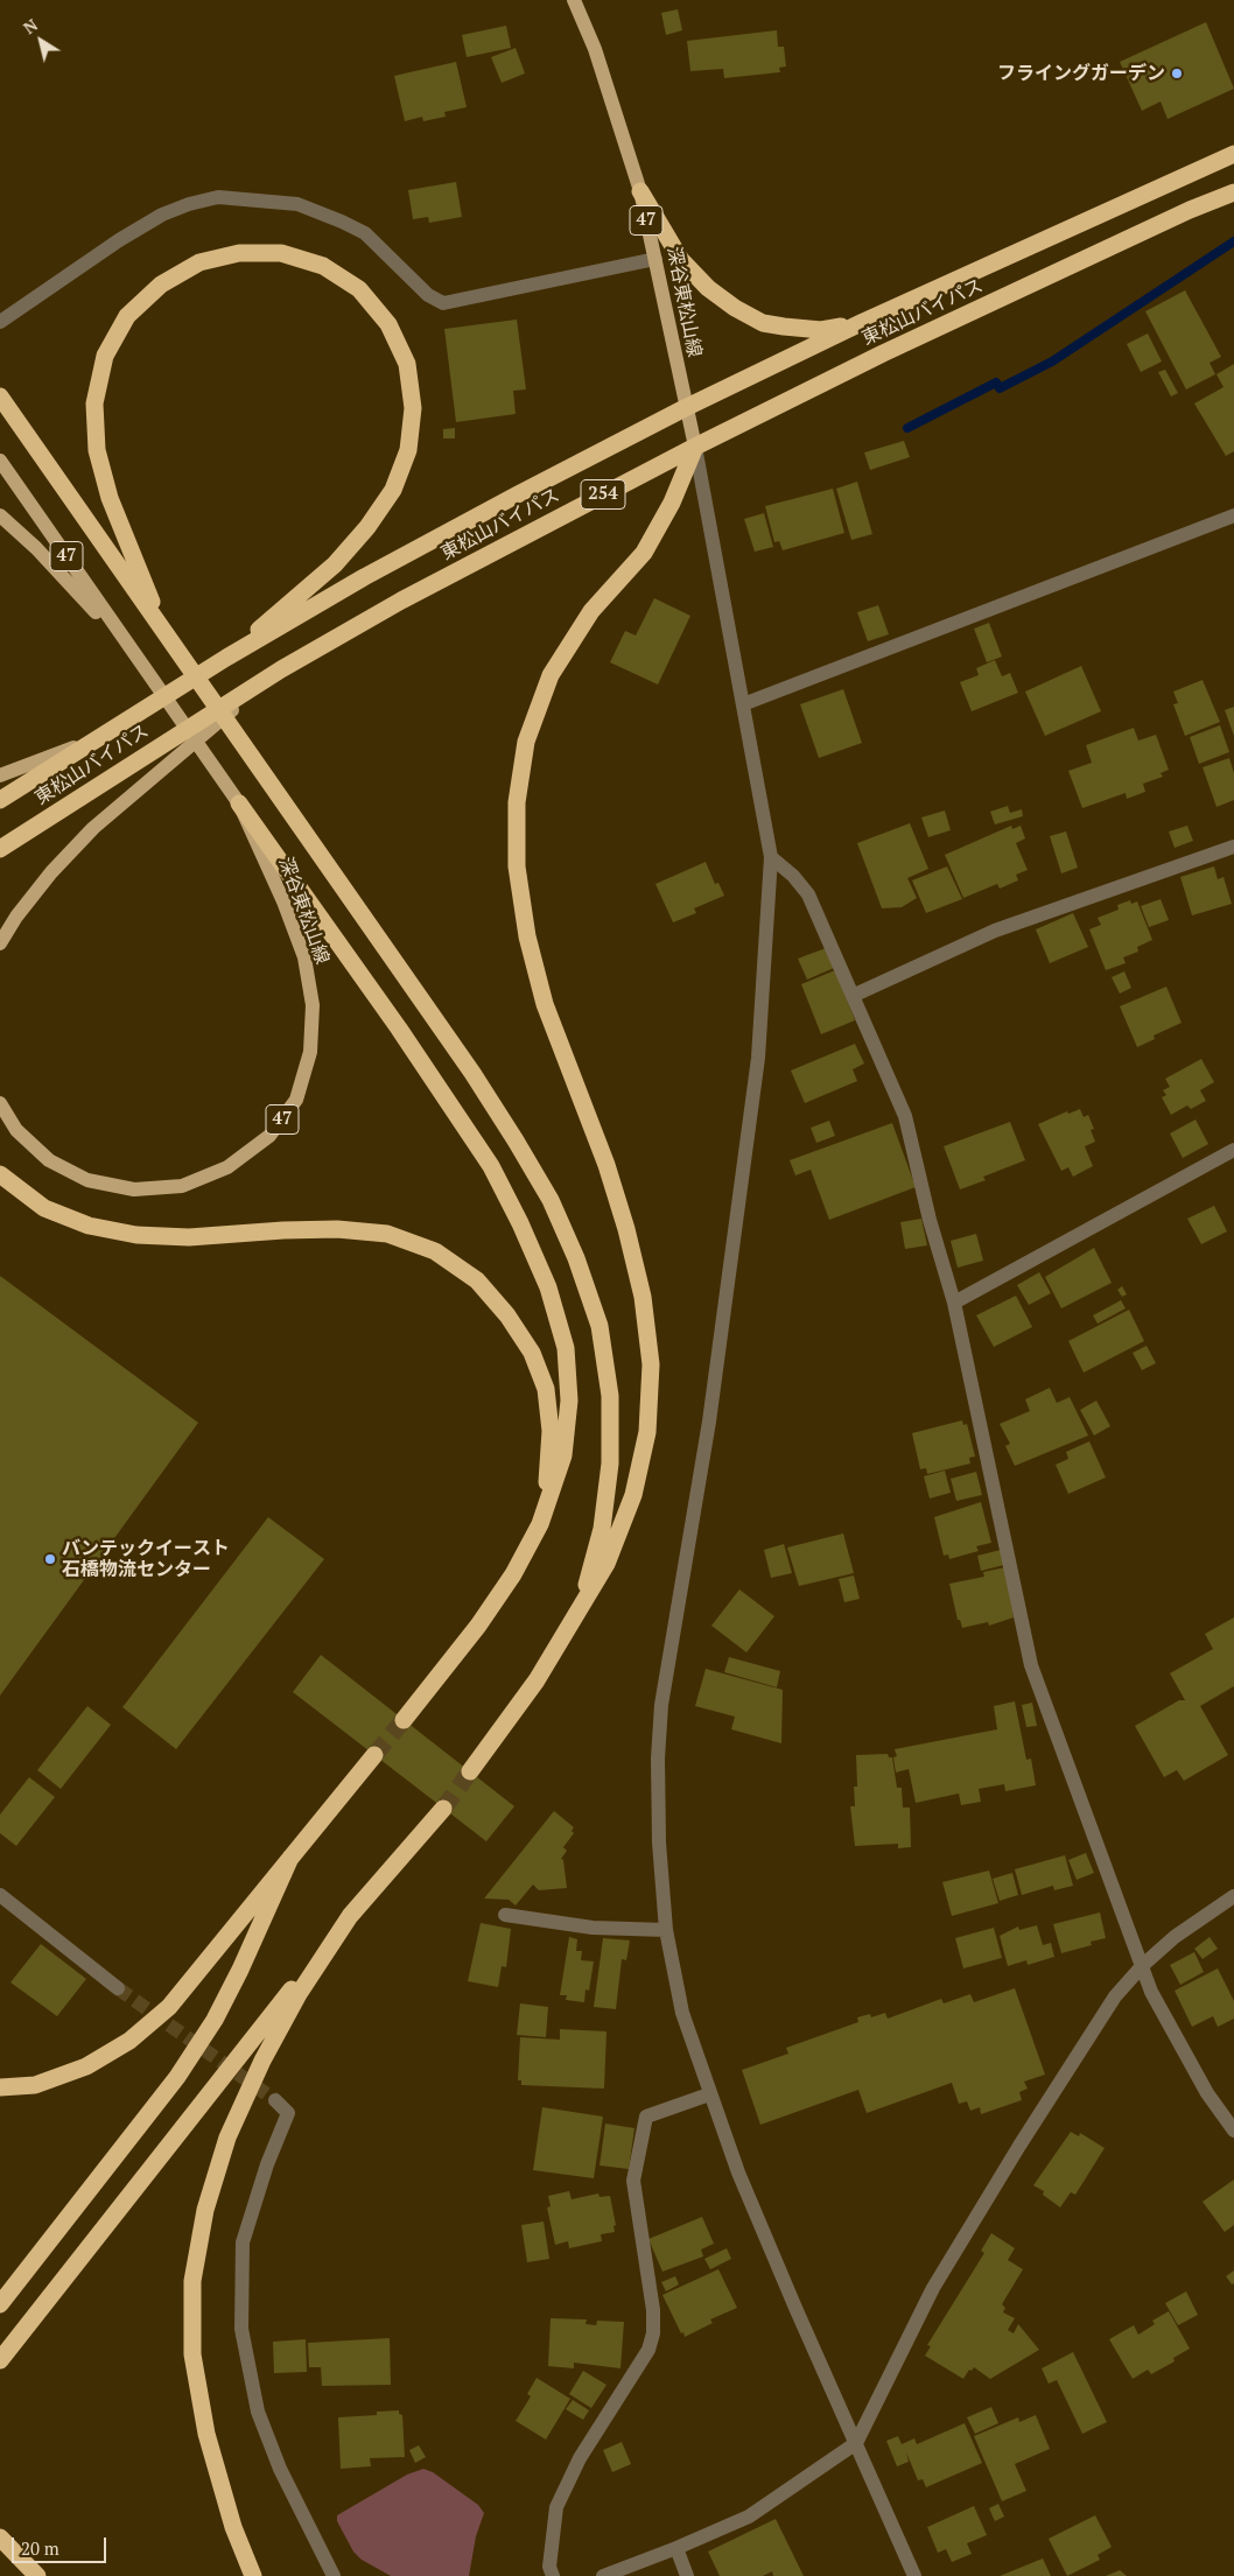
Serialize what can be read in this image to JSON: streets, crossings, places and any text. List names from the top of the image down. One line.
{"streets":{"highway":["東松山バイパス","254"],"main road":["47","深谷東松山線"]},"crossings":[["深谷東松山線","東松山バイパス"]],"places":["フライングガーデン","バンテックイースト 石橋物流センター"],"scale_bar":"20 m","north":"top left"}
